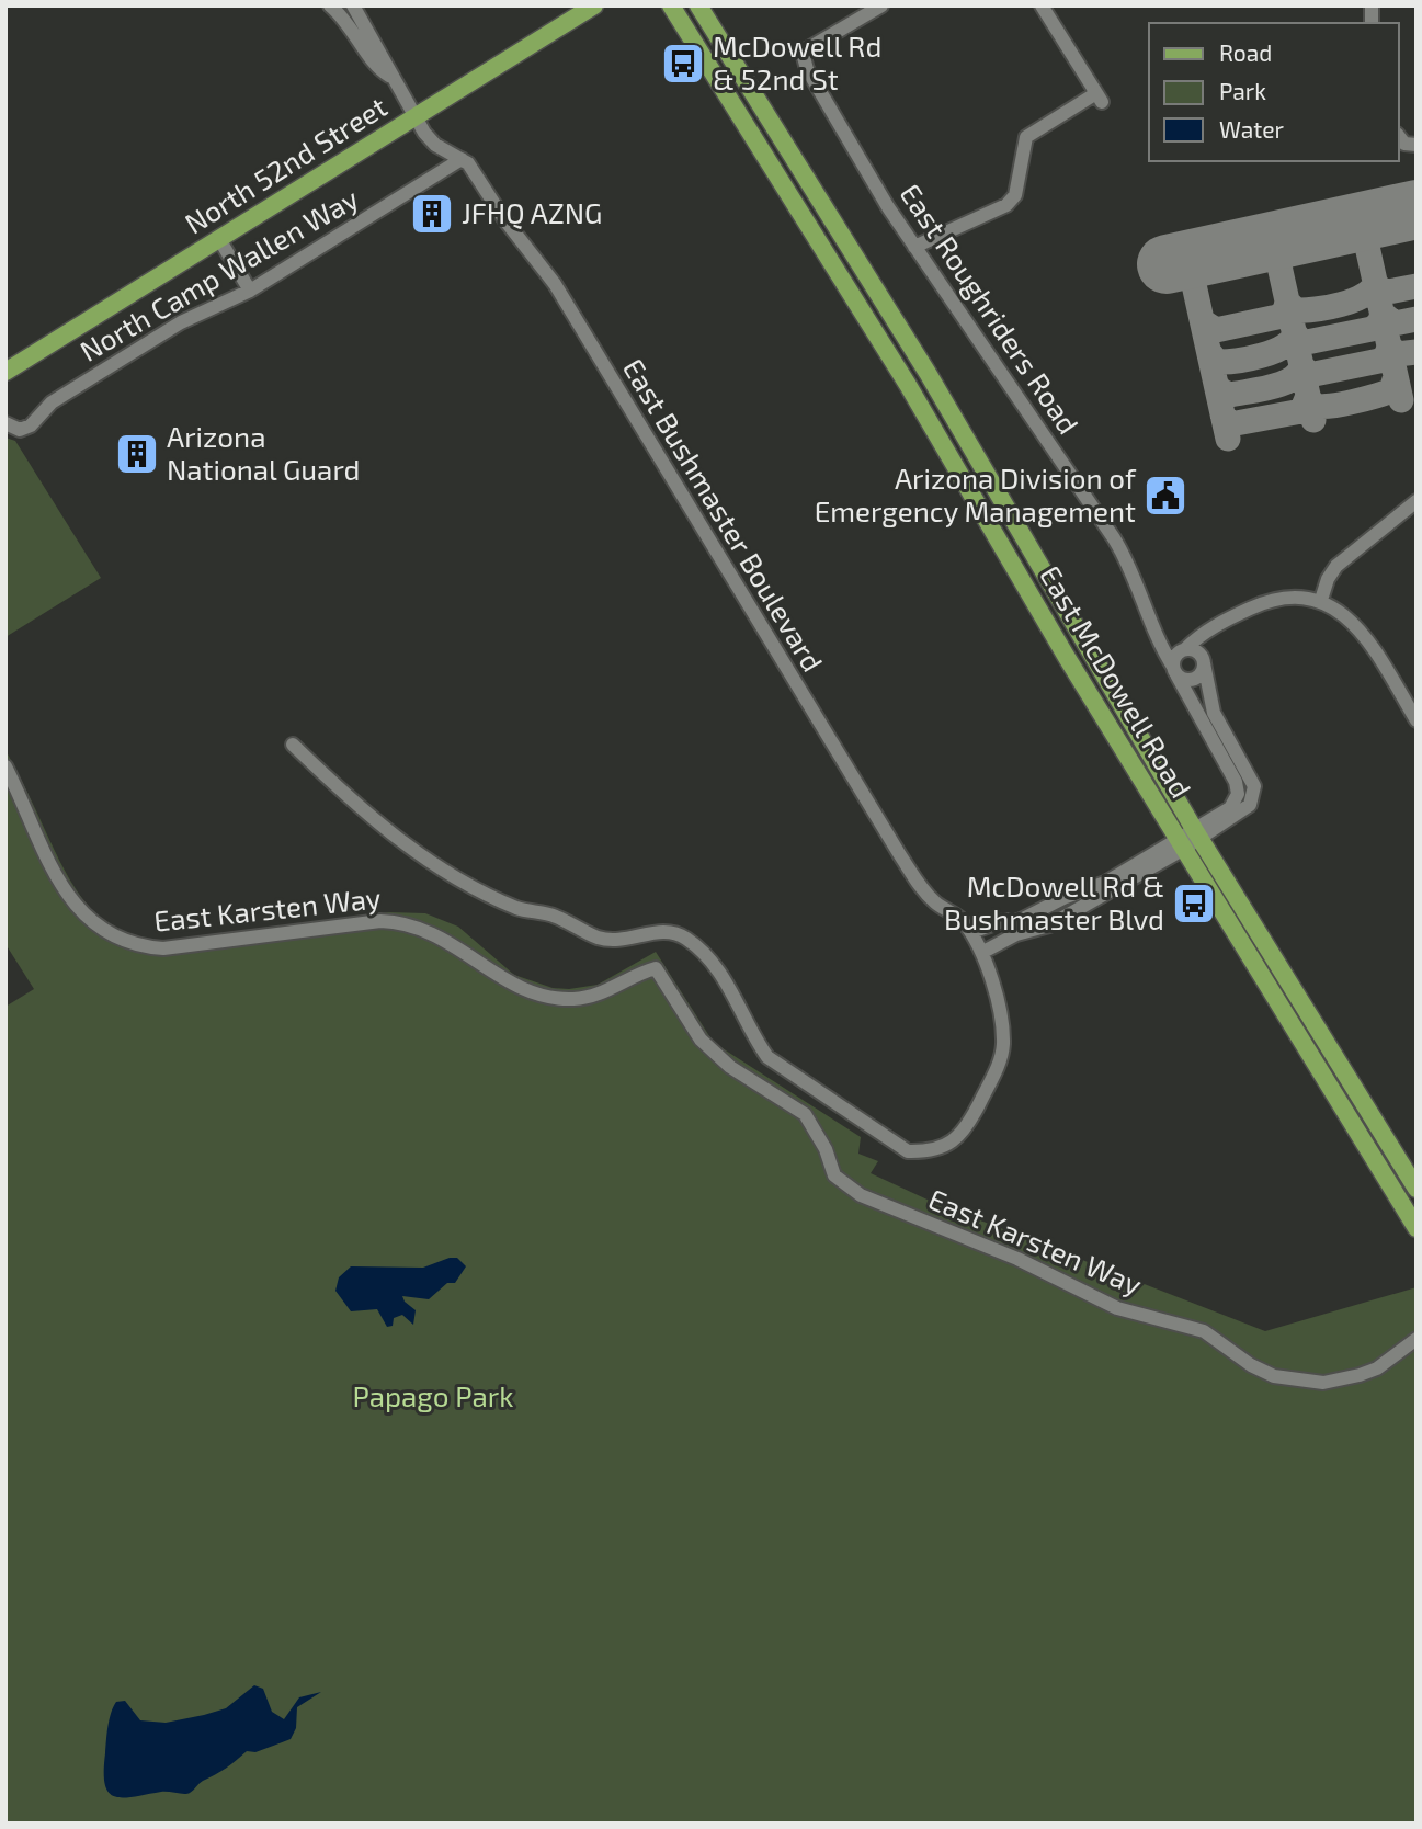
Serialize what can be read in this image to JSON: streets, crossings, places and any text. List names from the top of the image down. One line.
{"streets":{"main road":["North 52nd Street","East McDowell Road"],"street":["North Camp Wallen Way","East Roughriders Road","East Bushmaster Boulevard","East Karsten Way"]},"crossings":[["North 52nd Street","East Bushmaster Boulevard"],["North Camp Wallen Way","East Bushmaster Boulevard"]],"parks":["Papago Park"],"places":{"bus stop":["McDowell Rd & 52nd St","McDowell Rd & Bushmaster Blvd"],"building":["JFHQ AZNG","Arizona National Guard"],"public building":["Arizona Division of Emergency Management"]},"legend":["Road","Park","Water"]}
